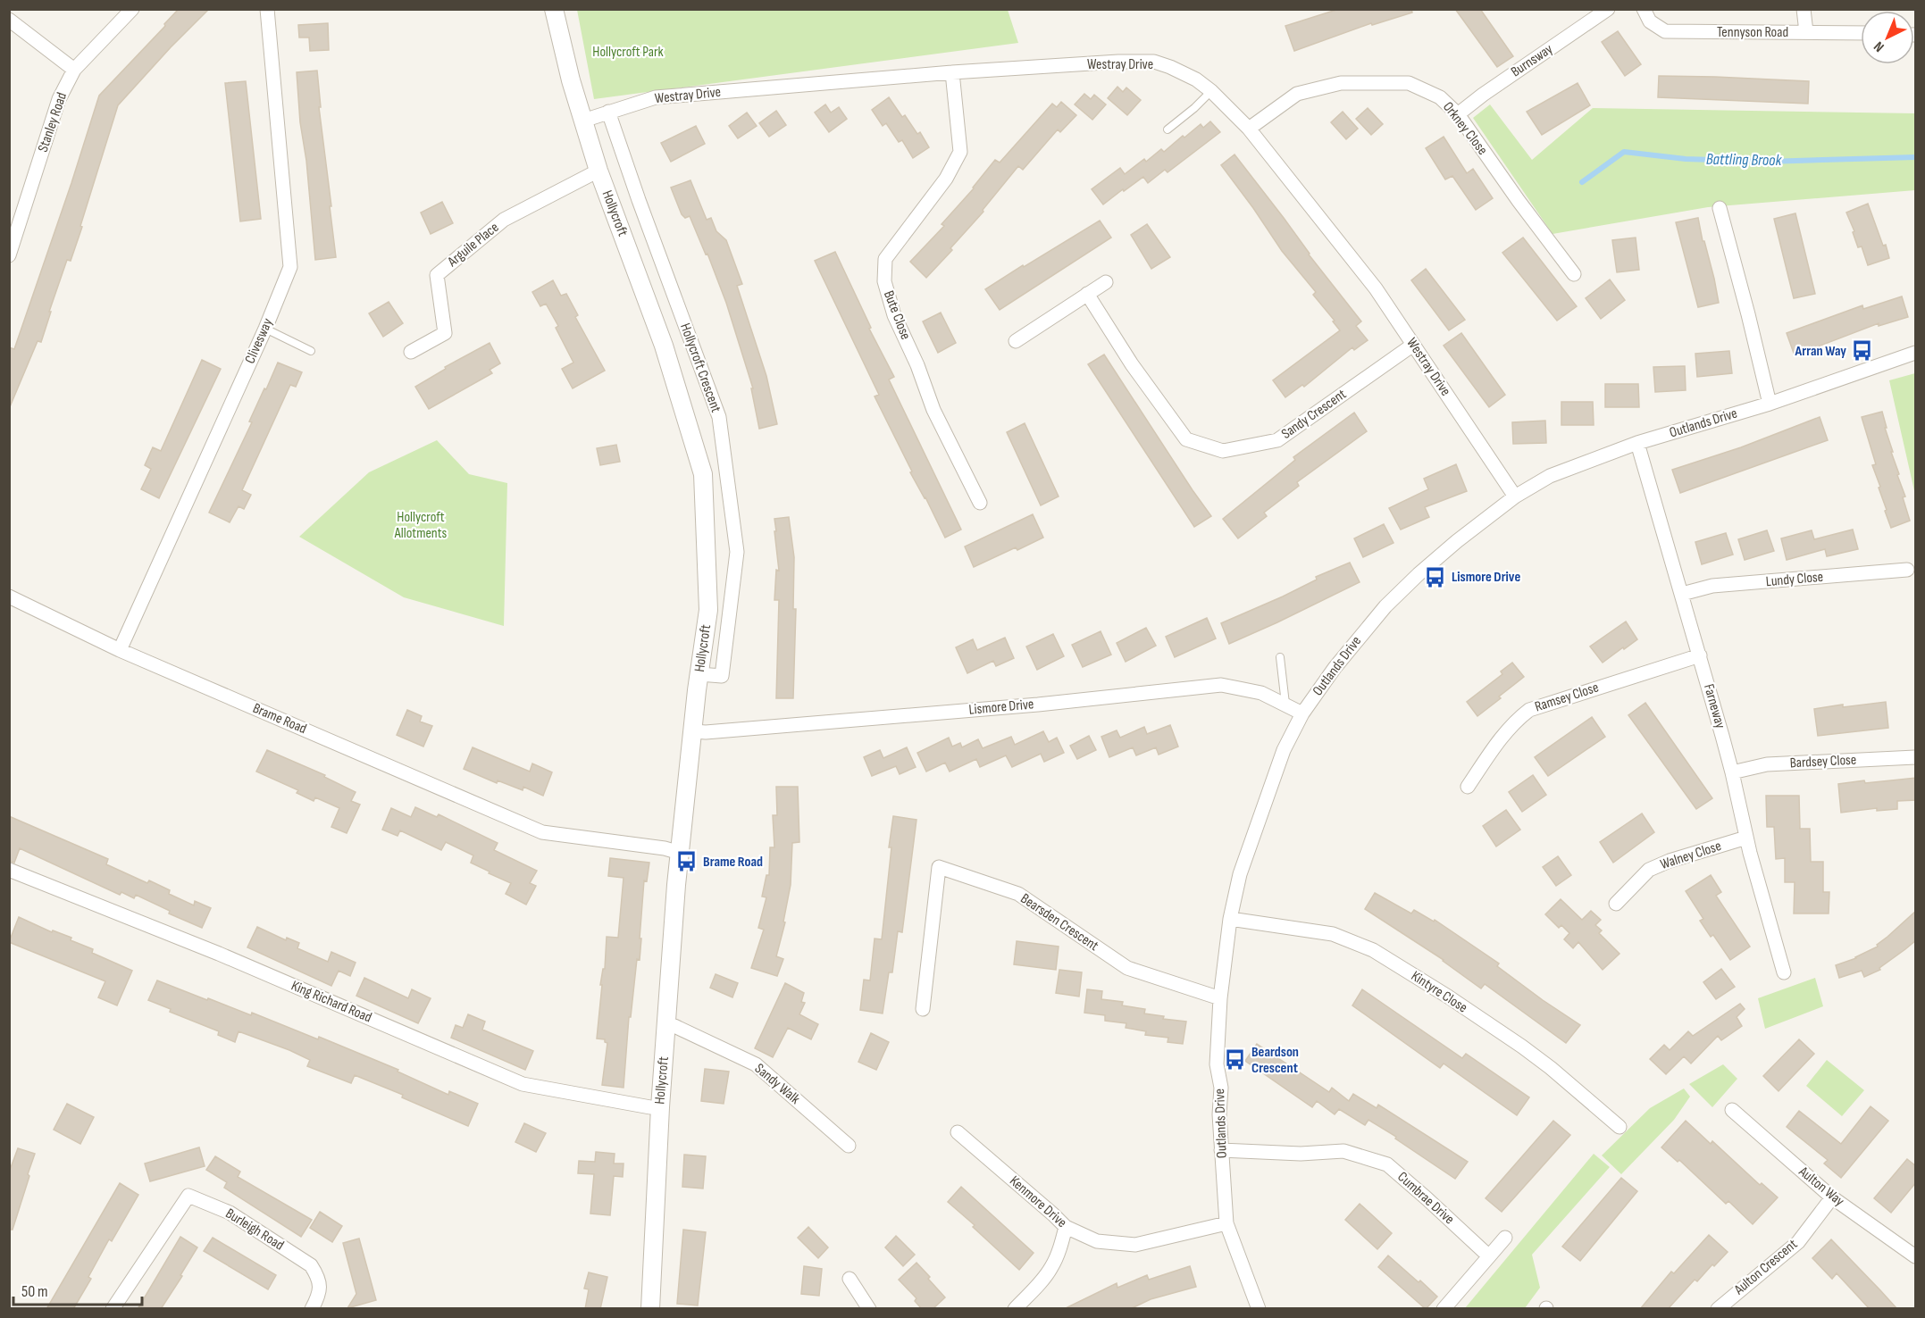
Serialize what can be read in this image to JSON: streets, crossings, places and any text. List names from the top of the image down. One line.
{"streets":{"street":["Tennyson Road","Burnsway","Westray Drive","Stanley Road","Orkney Close","Hollycroft","Arguile Place","Bute Close","Clivesway","Hollycroft Crescent","Sandy Crescent","Outlands Drive","Lundy Close","Ramsey Close","Farneway","Lismore Drive","Brame Road","Bardsey Close","Walney Close","Bearsden Crescent","Kintyre Close","King Richard Road","Sandy Walk","Aulton Way","Cumbrae Drive","Kenmore Drive","Burleigh Road","Aulton Crescent"]},"crossings":[["Burnsway","Orkney Close"],["Westray Drive","Orkney Close"],["Westray Drive","Hollycroft"],["Westray Drive","Bute Close"],["Westray Drive","Hollycroft Crescent"],["Westray Drive","Sandy Crescent"],["Westray Drive","Outlands Drive"],["Hollycroft","Arguile Place"],["Hollycroft","Hollycroft Crescent"],["Hollycroft","Lismore Drive"],["Hollycroft","Brame Road"],["Hollycroft","King Richard Road"],["Hollycroft","Sandy Walk"],["Clivesway","Brame Road"],["Outlands Drive","Farneway"],["Outlands Drive","Lismore Drive"],["Outlands Drive","Bearsden Crescent"],["Outlands Drive","Kintyre Close"],["Outlands Drive","Cumbrae Drive"],["Outlands Drive","Kenmore Drive"],["Lundy Close","Farneway"],["Ramsey Close","Farneway"],["Farneway","Bardsey Close"],["Farneway","Walney Close"],["Aulton Way","Aulton Crescent"]],"water":["Battling Brook"],"parks":["Hollycroft Park","Hollycroft Allotments"],"places":{"bus stop":["Arran Way","Lismore Drive","Brame Road","Beardson Crescent"]},"scale_bar":"50 m","north":"bottom left"}
